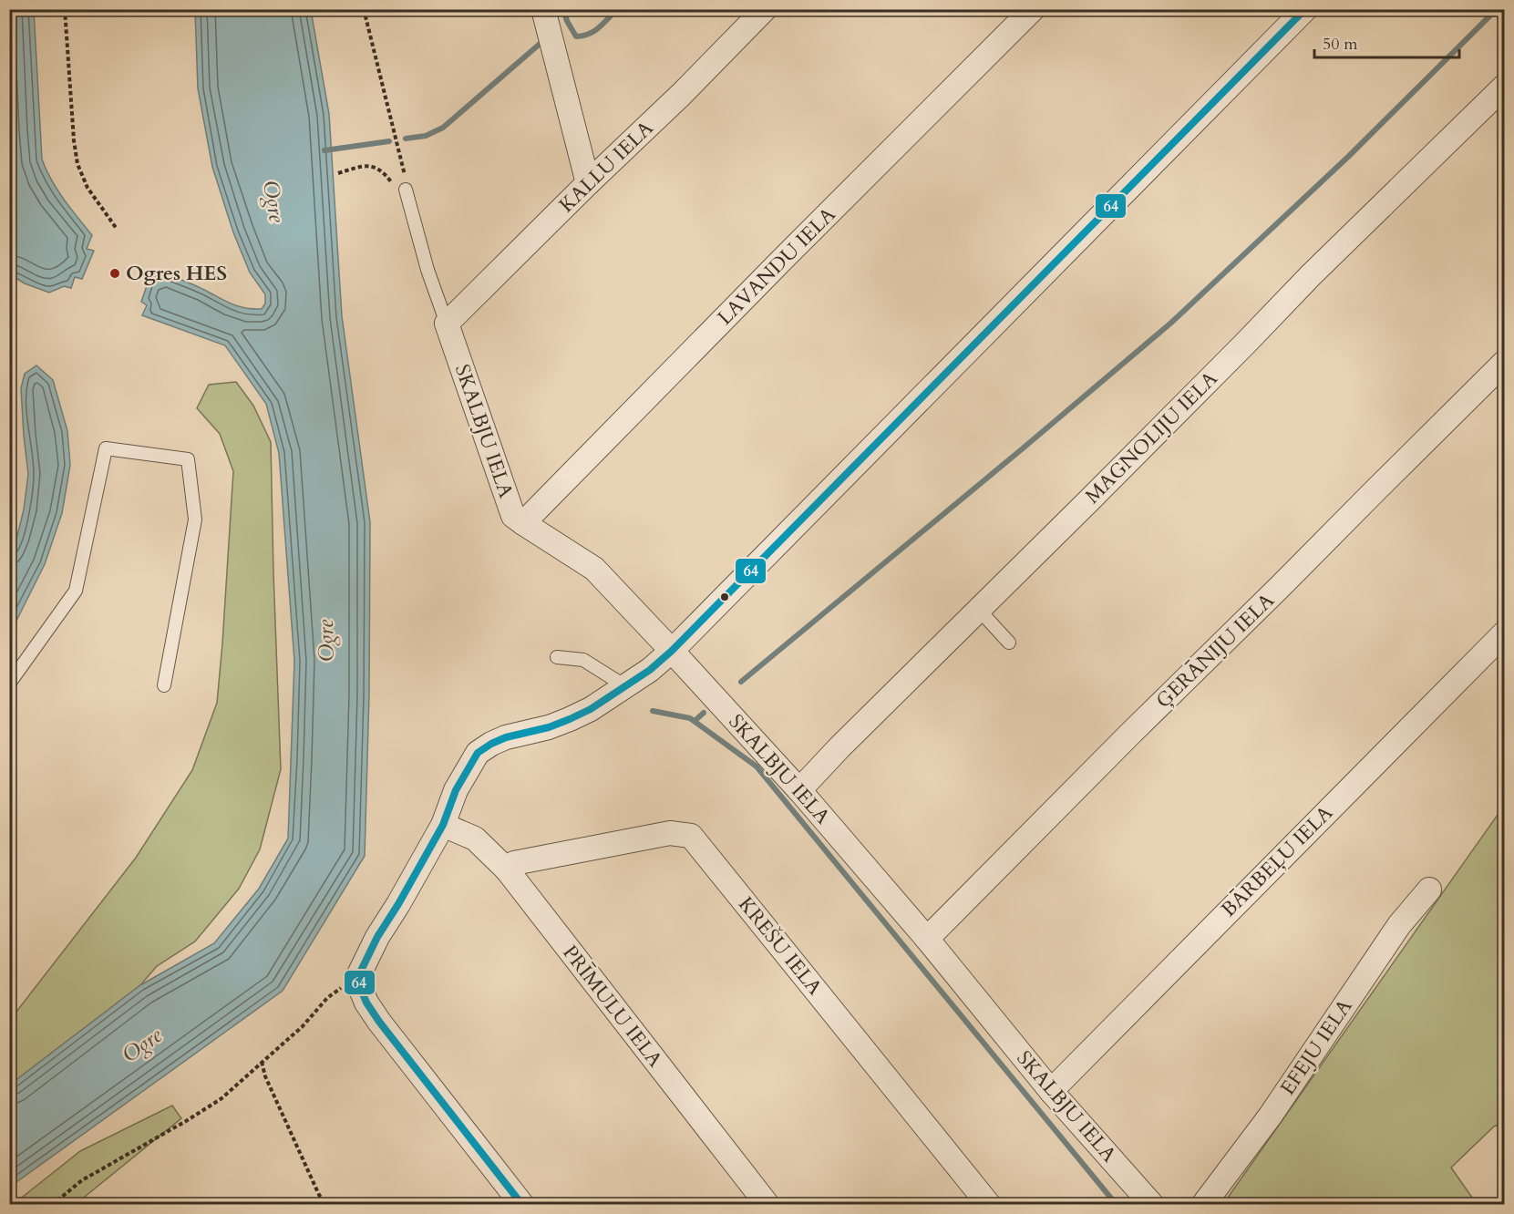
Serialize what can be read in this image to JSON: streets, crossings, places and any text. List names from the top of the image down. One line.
{"streets":{"street":["KALLU IELA","LAVANDU IELA","SKALBJU IELA","MAGNOLIJU IELA","ĢERĀNIJU IELA","BĀRBEĻU IELA","KREŠU IELA","PRĪMULU IELA","EFEJU IELA"]},"crossings":[["KALLU IELA","SKALBJU IELA"],["LAVANDU IELA","SKALBJU IELA"],["SKALBJU IELA","MAGNOLIJU IELA"],["SKALBJU IELA","ĢERĀNIJU IELA"],["SKALBJU IELA","BĀRBEĻU IELA"],["KREŠU IELA","PRĪMULU IELA"]],"water":["Ogre"],"places":["Ogres HES"],"lines":["transit line 64"],"scale_bar":"50 m"}
